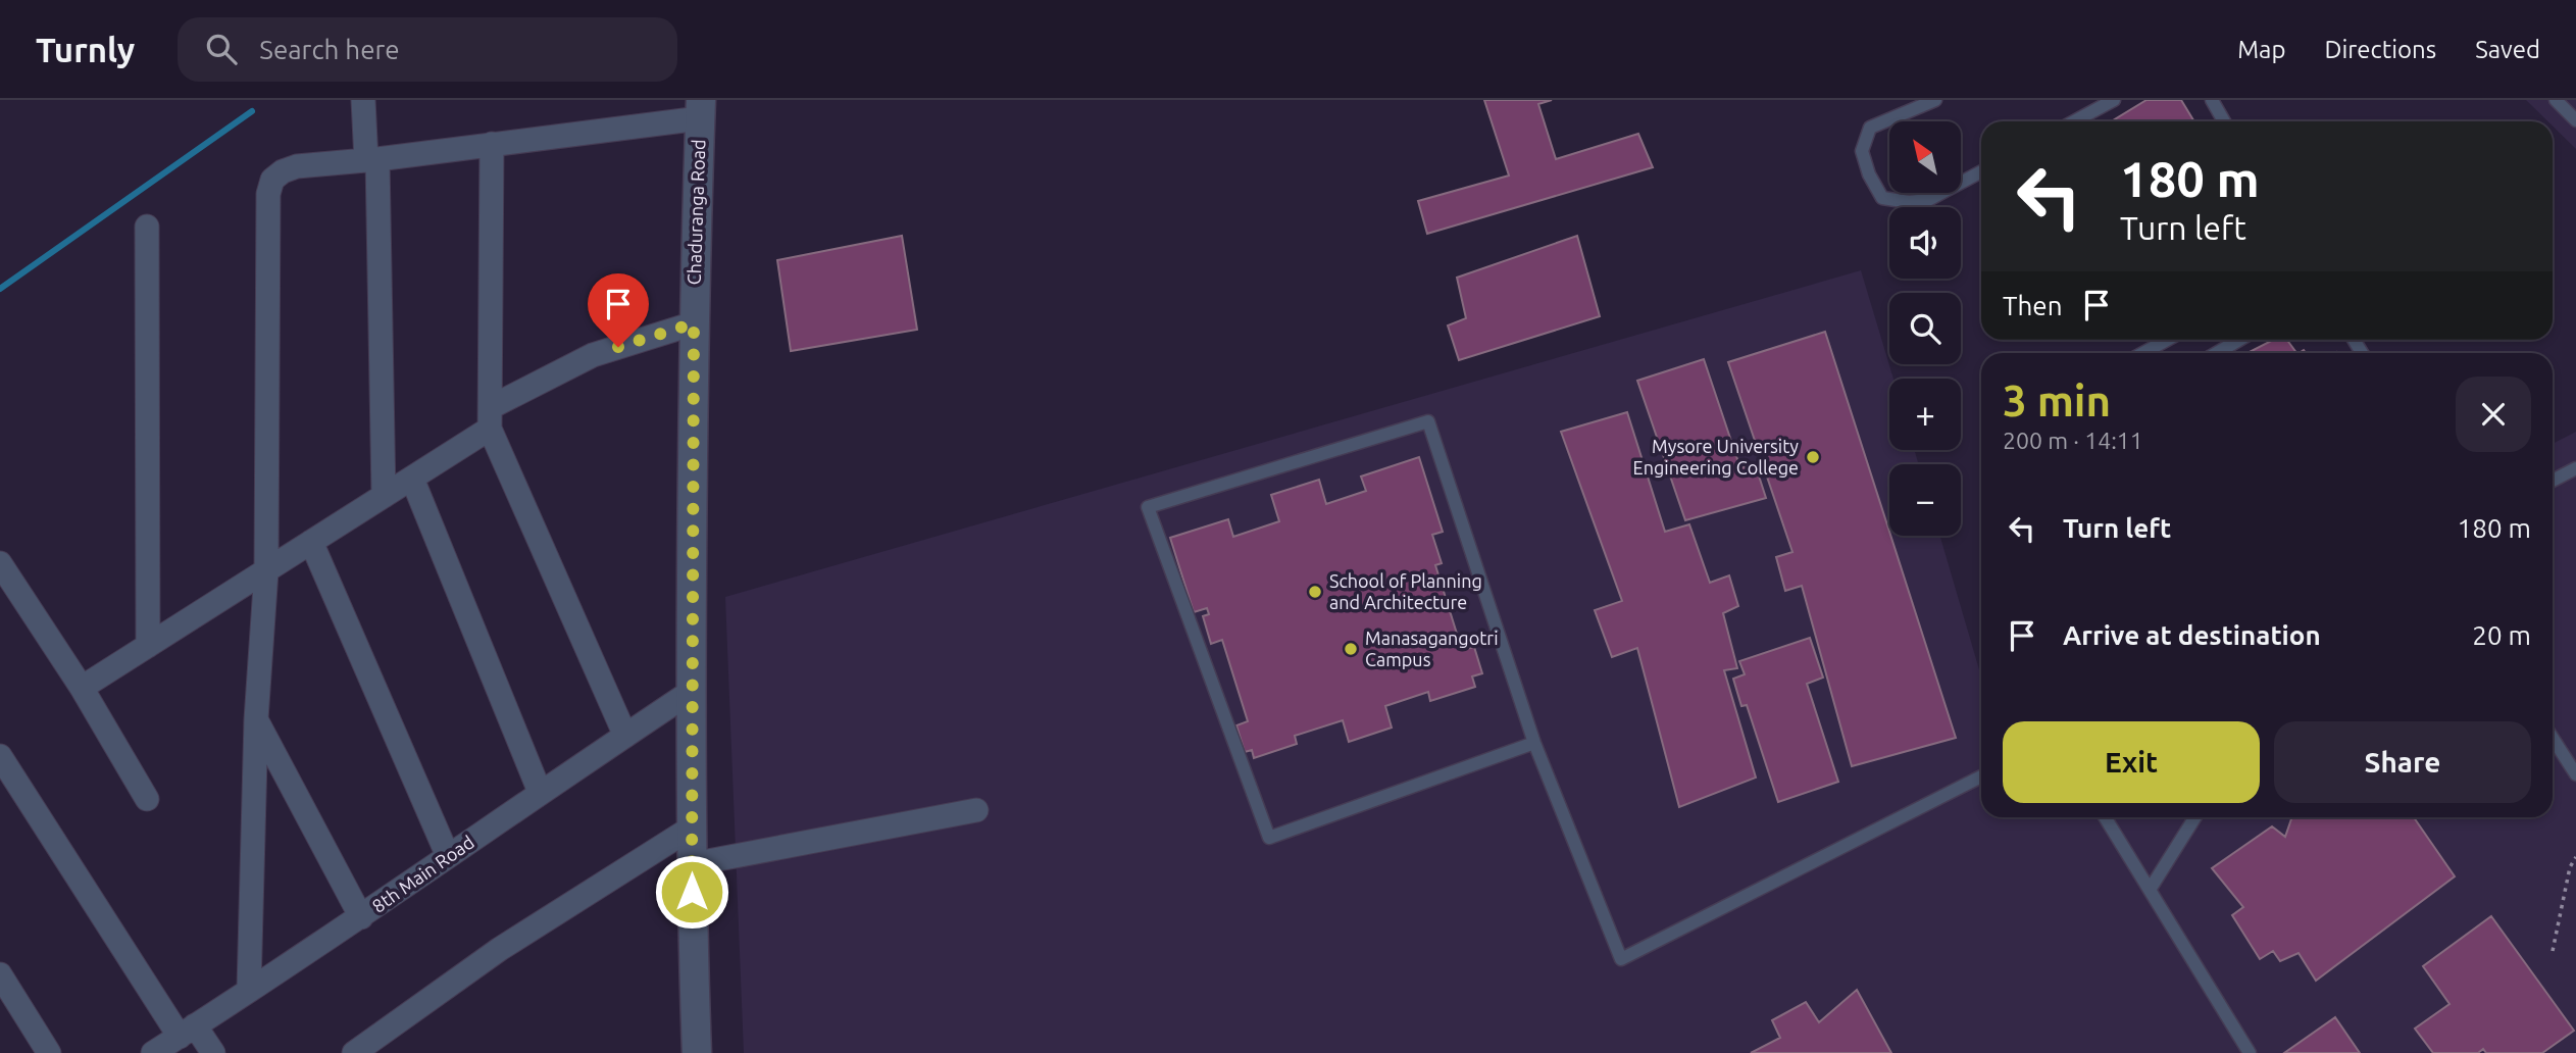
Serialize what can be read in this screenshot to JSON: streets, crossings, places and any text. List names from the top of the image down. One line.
{"streets":{"street":["Chaduranga Road","8th Main Road"]},"crossings":[["Chaduranga Road","8th Main Road"]],"places":["Mysore University Engineering College","School of Planning and Architecture","Manasagangotri Campus"],"north":"top left","page":{"header":"Turnly","search":"Search here","nav":["Map","Directions","Saved"],"map_buttons":["+","−"],"turn":["180 m","Turn left"],"then":"Then","heading":["3 min","200 m · 14:11"],"list":[{"name":"Turn left","value":"180 m"},{"name":"Arrive at destination","value":"20 m"}],"buttons":["Exit","Share"]}}
